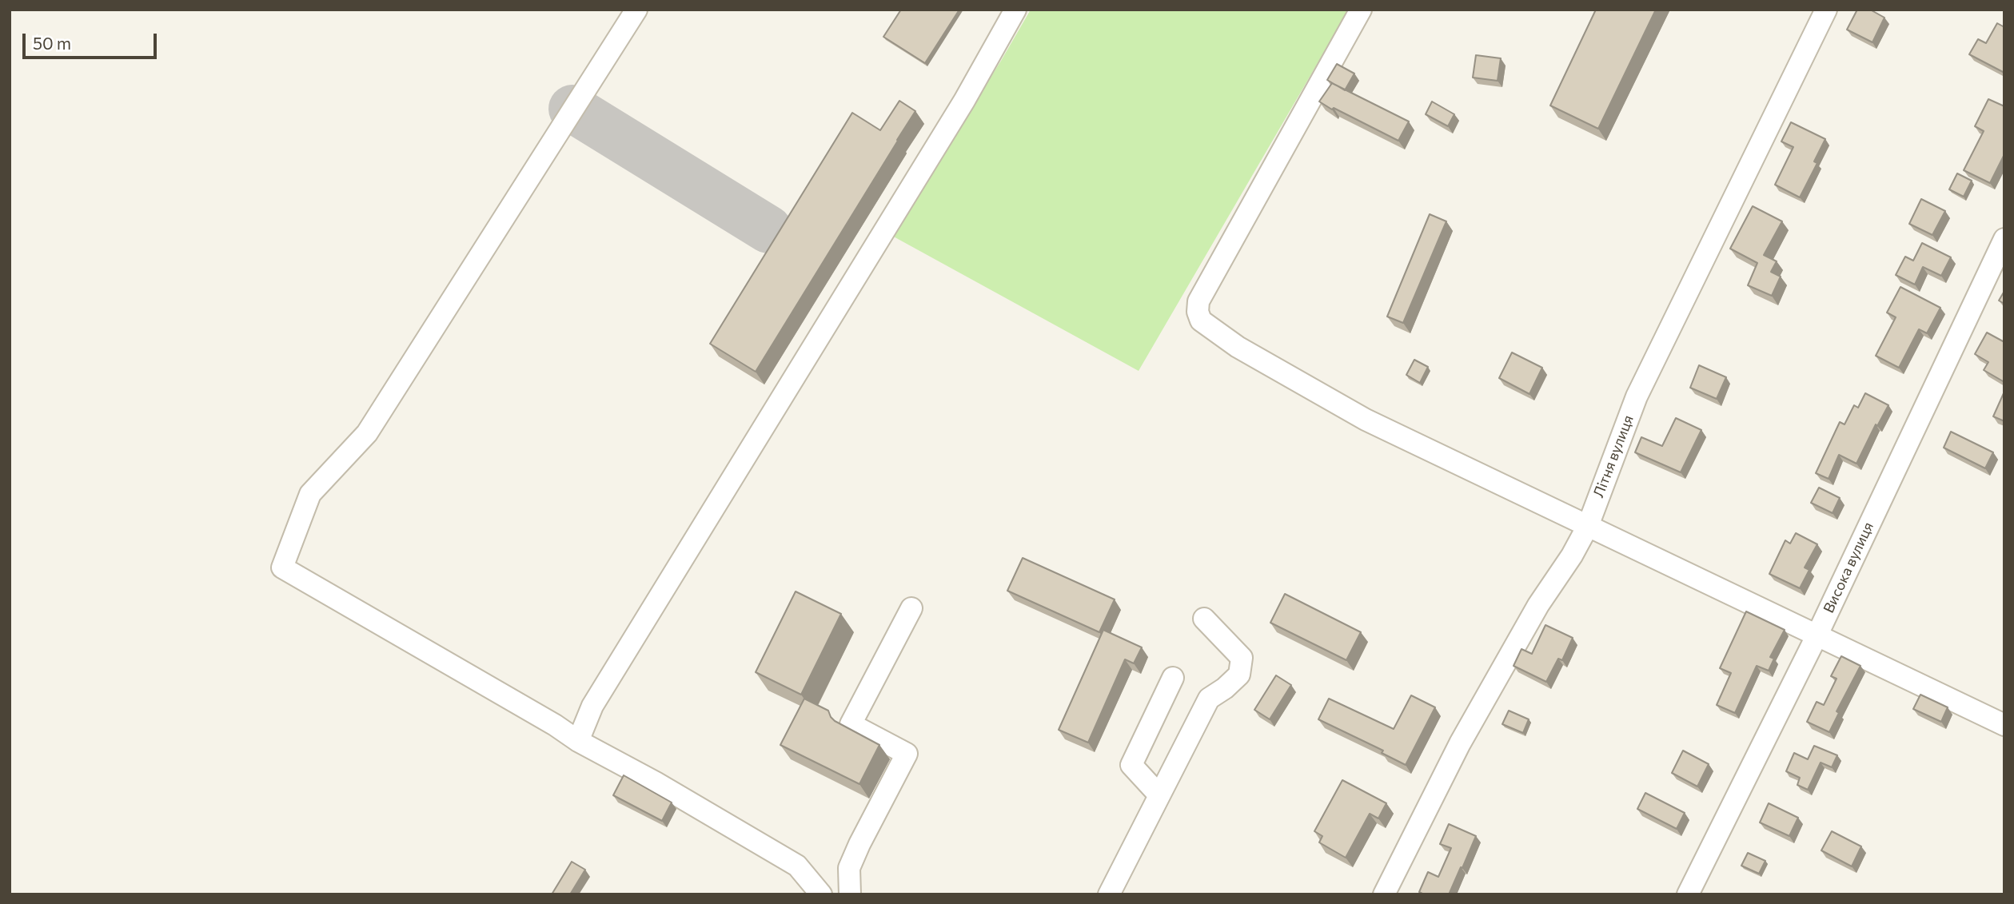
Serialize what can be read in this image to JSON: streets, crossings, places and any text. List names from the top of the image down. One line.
{"streets":{"street":["Літня вулиця","Висока вулиця"]},"scale_bar":"50 m"}
